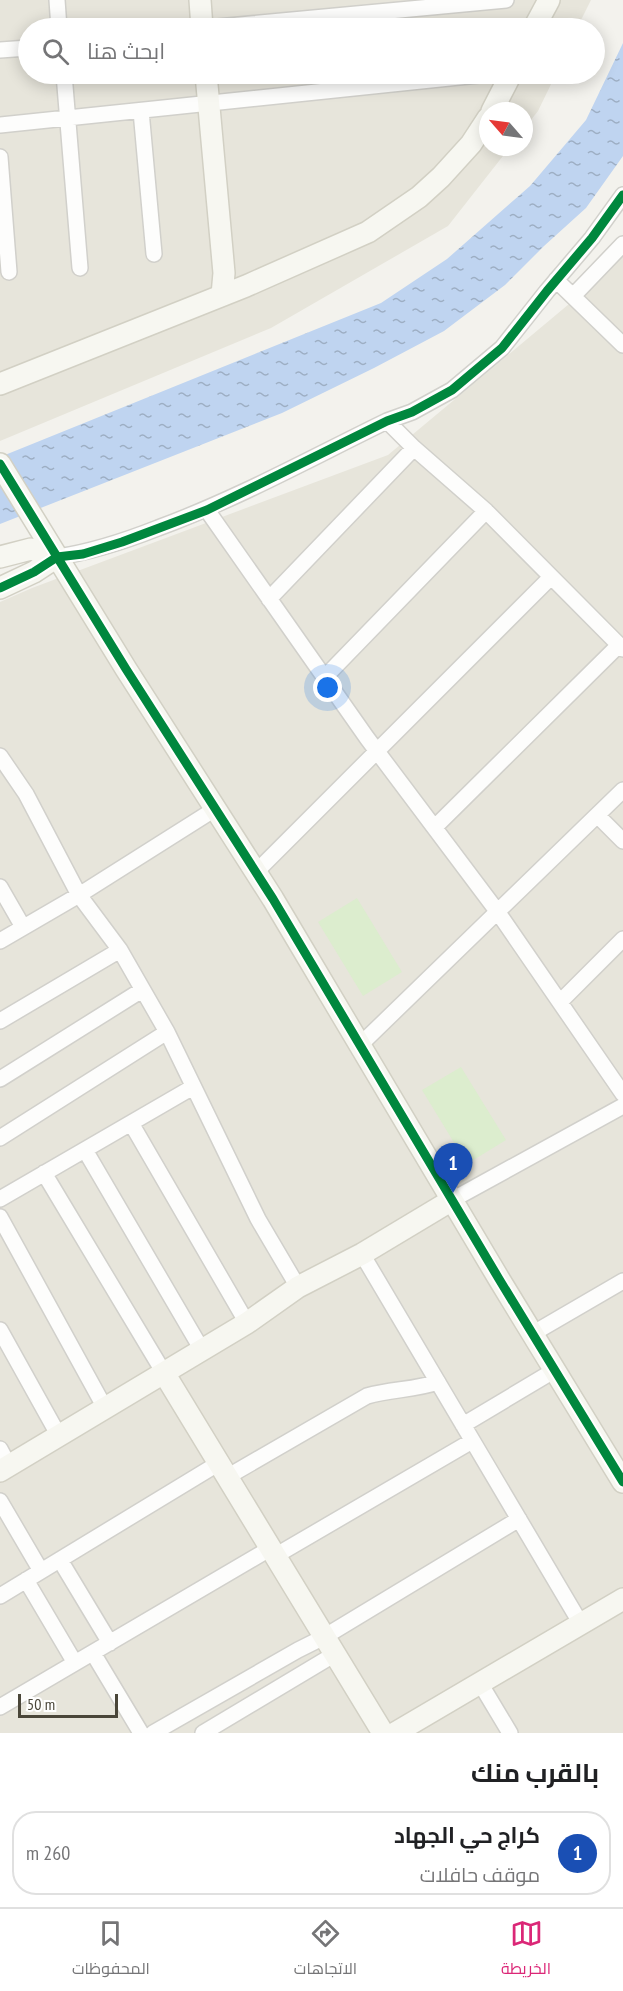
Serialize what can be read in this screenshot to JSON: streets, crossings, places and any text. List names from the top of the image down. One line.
{"scale_bar":"50 m","north":"top left","page":{"search":"ابحث هنا","pins":"1","scale":"50 m","heading":"بالقرب منك","list":[{"mark":"1","name":"كراج حي الجهاد","note":"موقف حافلات","value":"260 m"}],"nav":["الخريطة","الاتجاهات","المحفوظات"]}}
